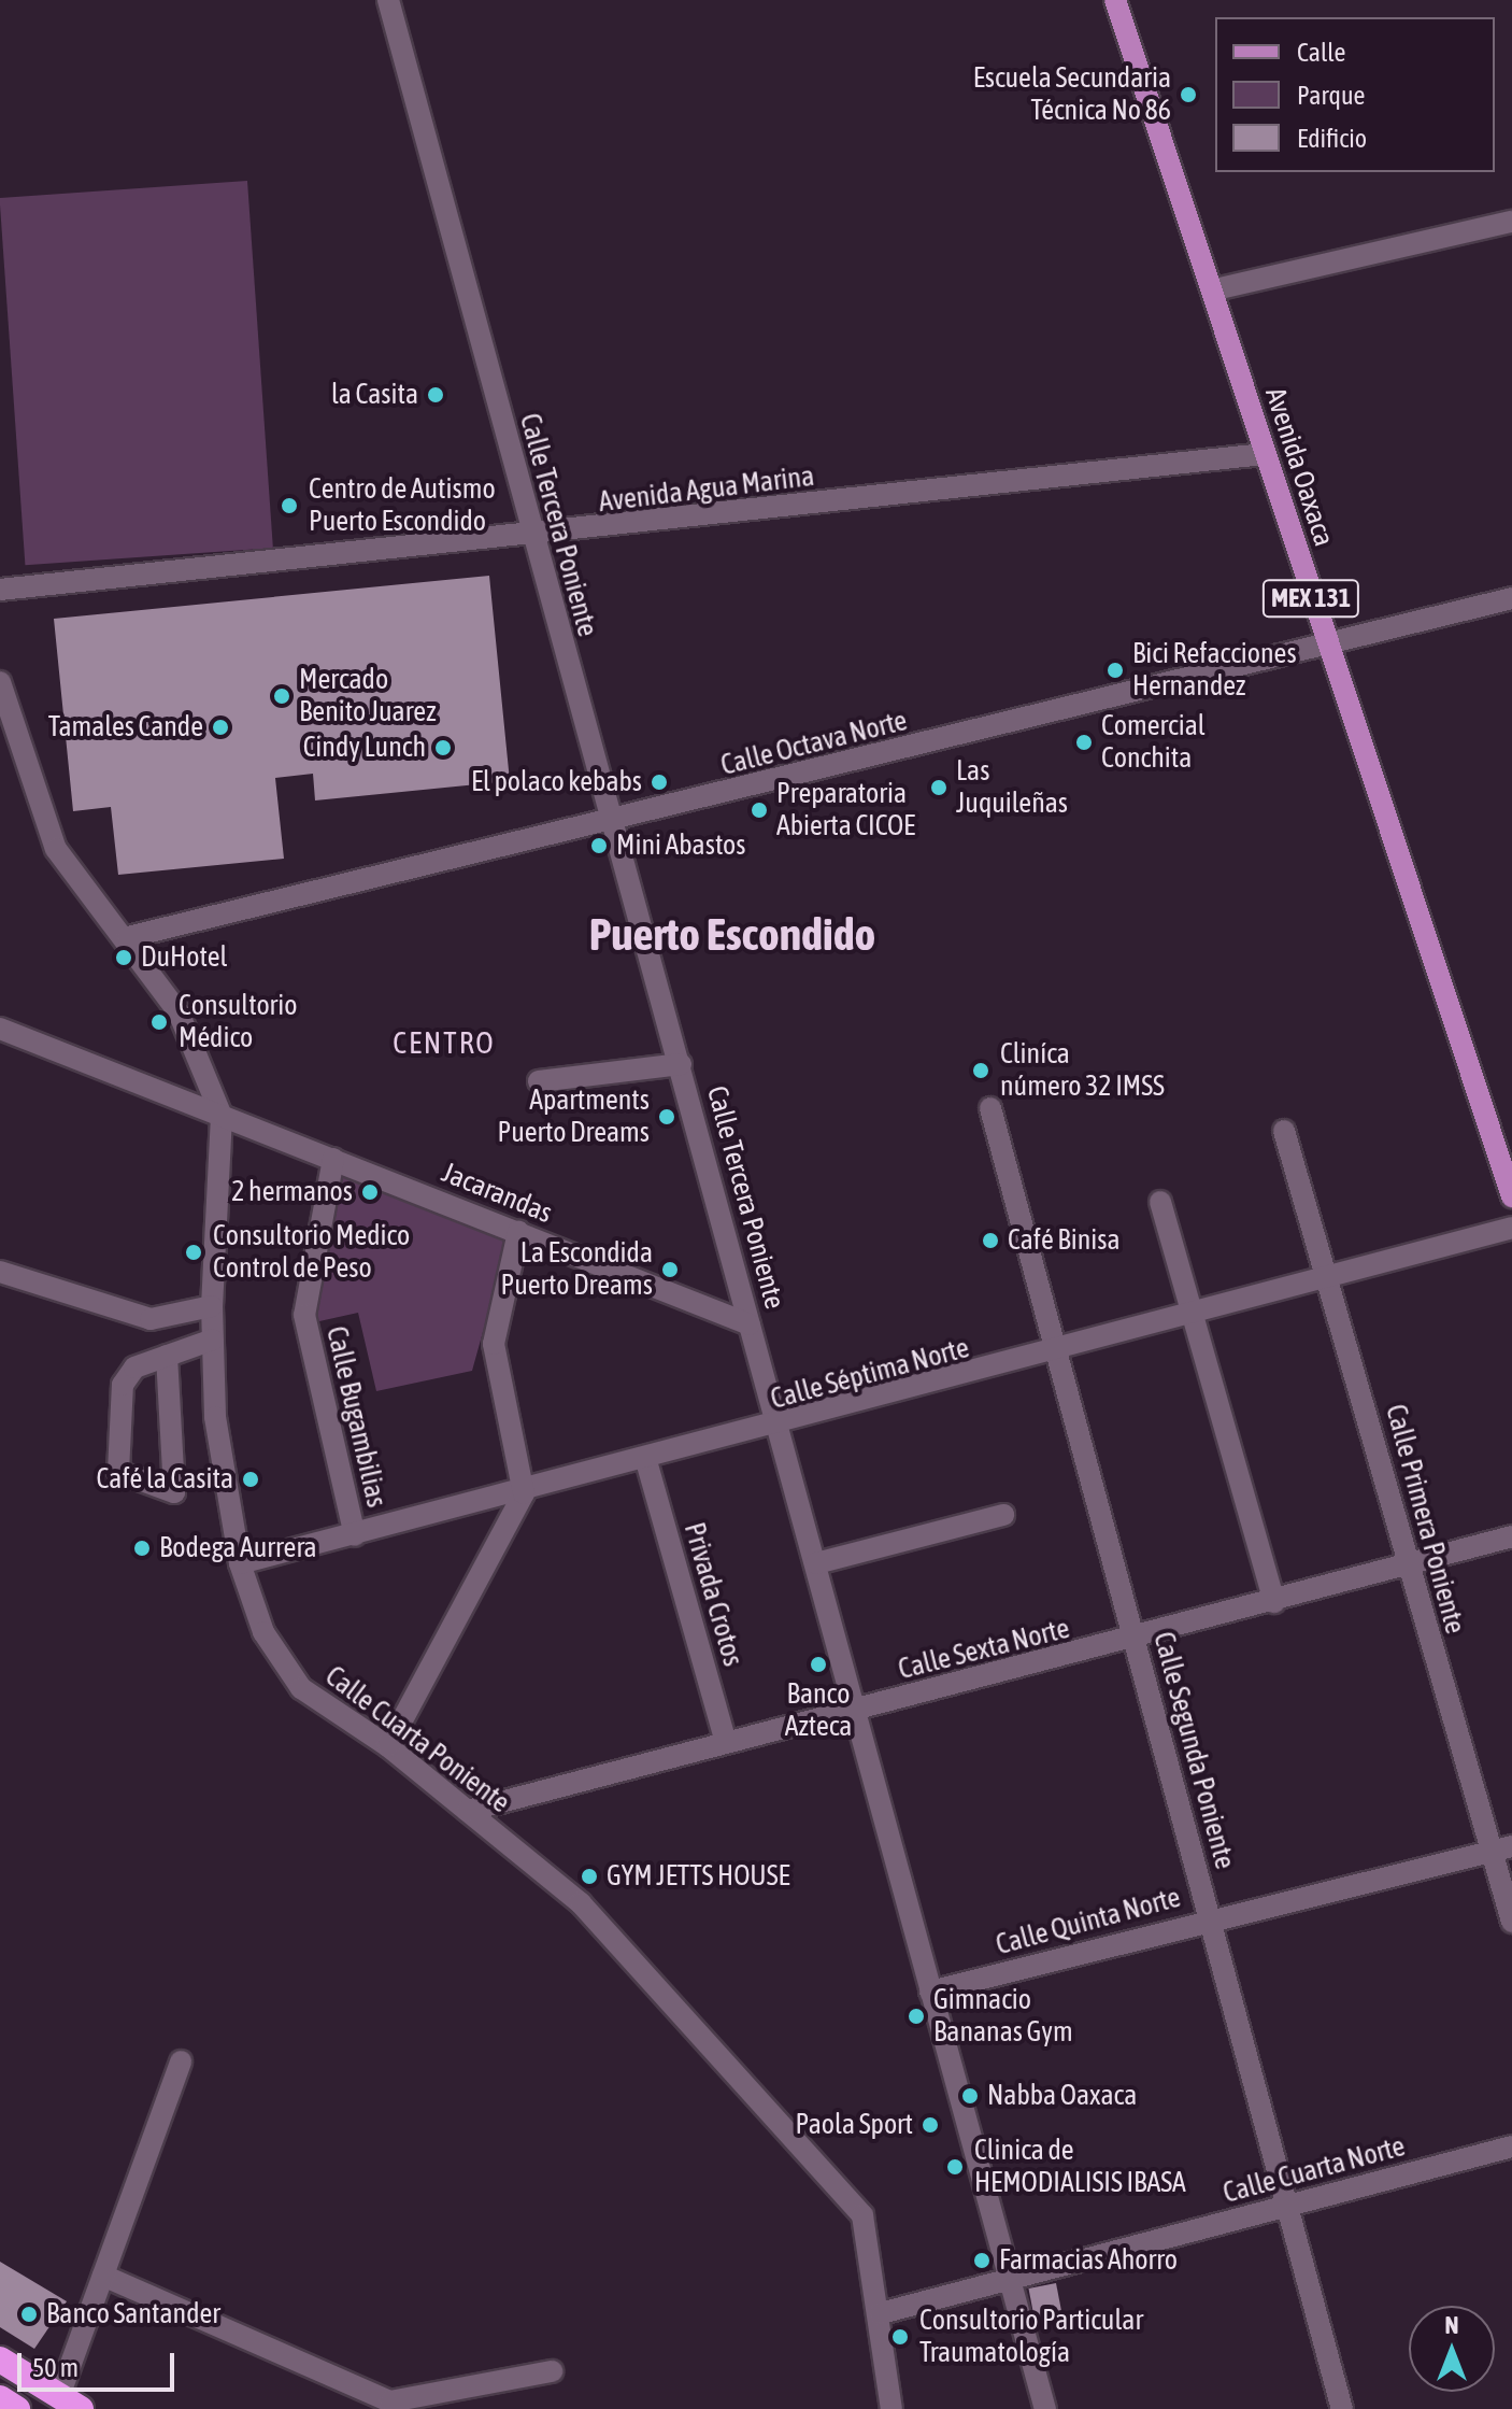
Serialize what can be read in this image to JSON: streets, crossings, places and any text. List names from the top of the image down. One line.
{"streets":{"main road":["Avenida Oaxaca","MEX 131"],"street":["Avenida Agua Marina","Calle Tercera Poniente","Calle Octava Norte","Jacarandas","Calle Séptima Norte","Calle Bugambilias","Calle Primera Poniente","Privada Crotos","Calle Sexta Norte","Calle Cuarta Poniente","Calle Segunda Poniente","Calle Quinta Norte","Calle Cuarta Norte"]},"crossings":[["Avenida Oaxaca","Avenida Agua Marina"],["Avenida Oaxaca","Calle Octava Norte"],["Avenida Agua Marina","Calle Tercera Poniente"],["Calle Tercera Poniente","Calle Octava Norte"],["Calle Tercera Poniente","Jacarandas"],["Calle Tercera Poniente","Calle Séptima Norte"],["Calle Tercera Poniente","Calle Sexta Norte"],["Calle Tercera Poniente","Calle Quinta Norte"],["Calle Tercera Poniente","Calle Cuarta Norte"],["Calle Octava Norte","Calle Cuarta Poniente"],["Jacarandas","Calle Bugambilias"],["Jacarandas","Calle Cuarta Poniente"],["Calle Séptima Norte","Calle Bugambilias"],["Calle Séptima Norte","Calle Primera Poniente"],["Calle Séptima Norte","Privada Crotos"],["Calle Séptima Norte","Calle Cuarta Poniente"],["Calle Séptima Norte","Calle Segunda Poniente"],["Calle Primera Poniente","Calle Sexta Norte"],["Calle Primera Poniente","Calle Quinta Norte"],["Privada Crotos","Calle Sexta Norte"],["Calle Sexta Norte","Calle Cuarta Poniente"],["Calle Sexta Norte","Calle Segunda Poniente"],["Calle Cuarta Poniente","Calle Cuarta Norte"],["Calle Segunda Poniente","Calle Quinta Norte"],["Calle Segunda Poniente","Calle Cuarta Norte"]],"districts":["Puerto Escondido","CENTRO"],"places":["Escuela Secundaria Técnica No 86","la Casita","Centro de Autismo Puerto Escondido","Bici Refacciones Hernandez","Mercado Benito Juarez","Tamales Cande","Comercial Conchita","Cindy Lunch","El polaco kebabs","Las Juquileñas","Preparatoria Abierta CICOE","Mini Abastos","DuHotel","Consultorio Médico","Cliníca número 32 IMSS","Apartments Puerto Dreams","2 hermanos","Café Binisa","Consultorio Medico Control de Peso","La Escondida Puerto Dreams","Café la Casita","Bodega Aurrera","Banco Azteca","GYM JETTS HOUSE","Gimnacio Bananas Gym","Nabba Oaxaca","Paola Sport","Clinica de HEMODIALISIS IBASA","Farmacias Ahorro","Banco Santander","Consultorio Particular Traumatología"],"legend":["Calle","Parque","Edificio"],"scale_bar":"50 m","north":"top"}
